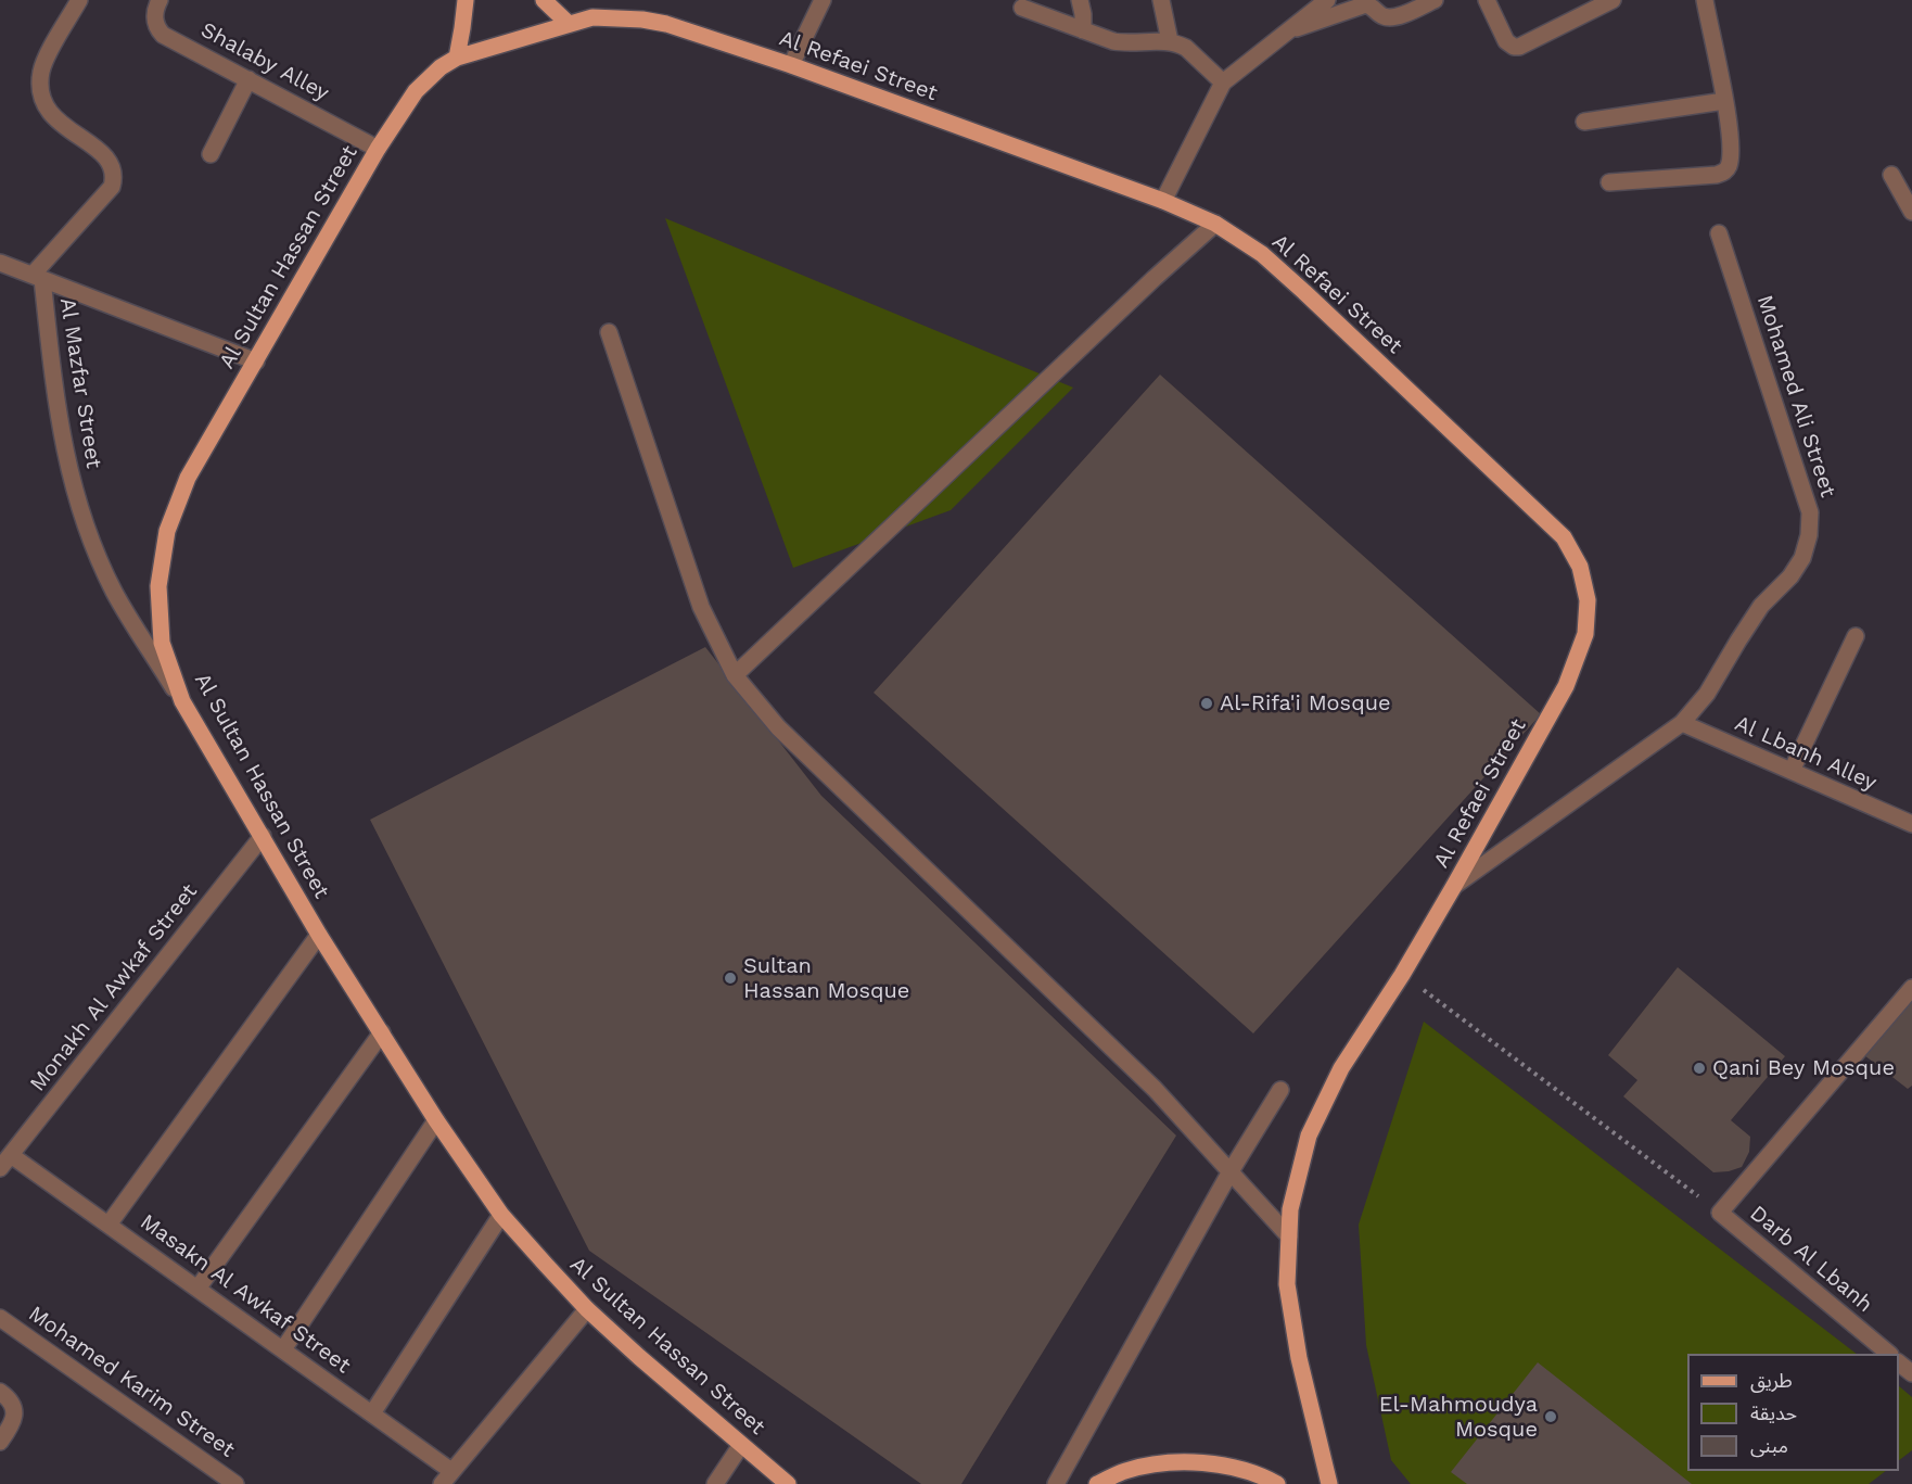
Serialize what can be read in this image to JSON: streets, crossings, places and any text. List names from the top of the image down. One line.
{"streets":{"main road":["Al Refaei Street","Al Sultan Hassan Street"],"street":["Shalaby Alley","Al Mazfar Street","Mohamed Ali Street","Al Lbanh Alley","Monakh Al Awkaf Street","Darb Al Lbanh","Masakn Al Awkaf Street","Mohamed Karim Street"]},"crossings":[["Shalaby Alley","Al Sultan Hassan Street"],["Al Refaei Street","Al Sultan Hassan Street"],["Al Refaei Street","Mohamed Ali Street"],["Al Sultan Hassan Street","Al Mazfar Street"],["Al Sultan Hassan Street","Monakh Al Awkaf Street"],["Al Sultan Hassan Street","Masakn Al Awkaf Street"],["Mohamed Ali Street","Al Lbanh Alley"],["Monakh Al Awkaf Street","Masakn Al Awkaf Street"]],"places":["Al-Rifa'i Mosque","Sultan Hassan Mosque","Qani Bey Mosque","El-Mahmoudya Mosque"],"legend":["طريق","حديقة","مبنى"]}
